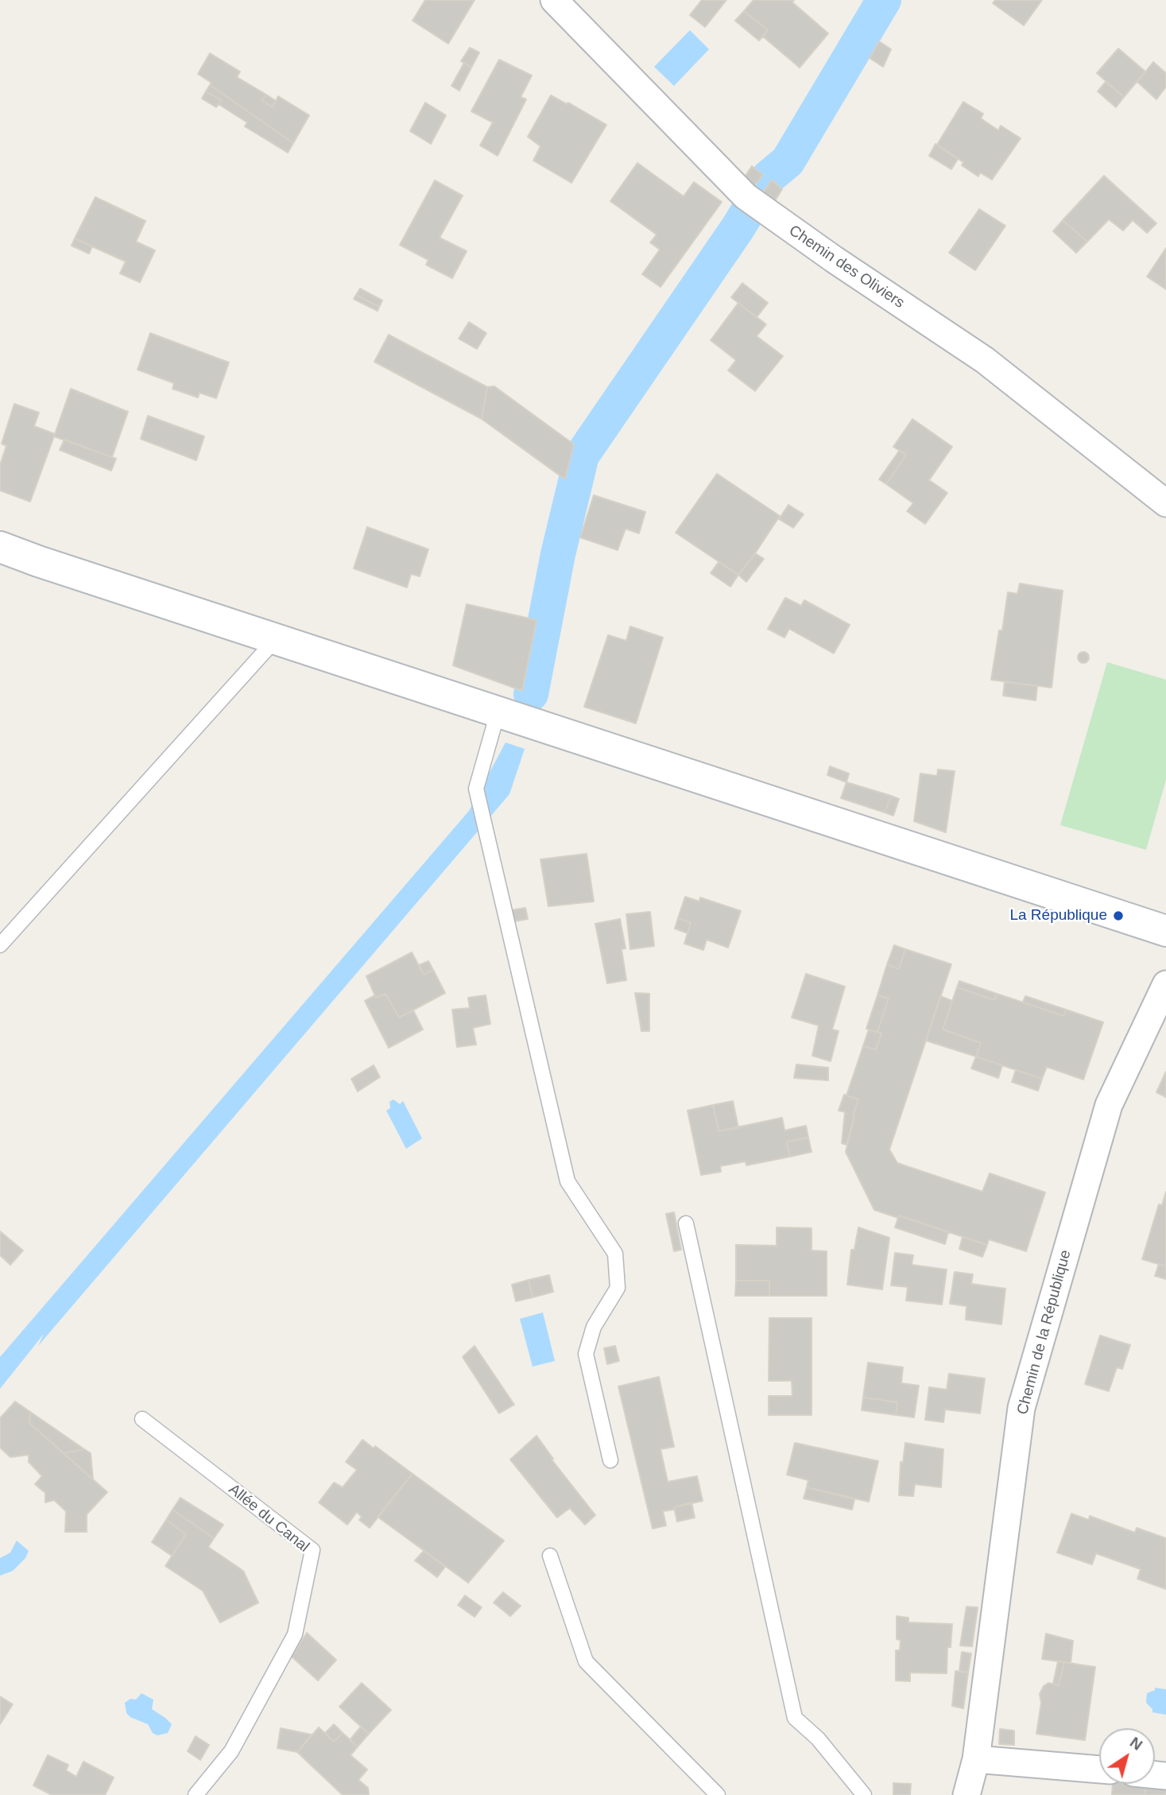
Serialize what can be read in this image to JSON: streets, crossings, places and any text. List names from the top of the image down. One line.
{"streets":{"street":["Chemin des Oliviers","Chemin de la République"],"lane":["Allée du Canal"]},"places":["La République"],"north":"top right"}
